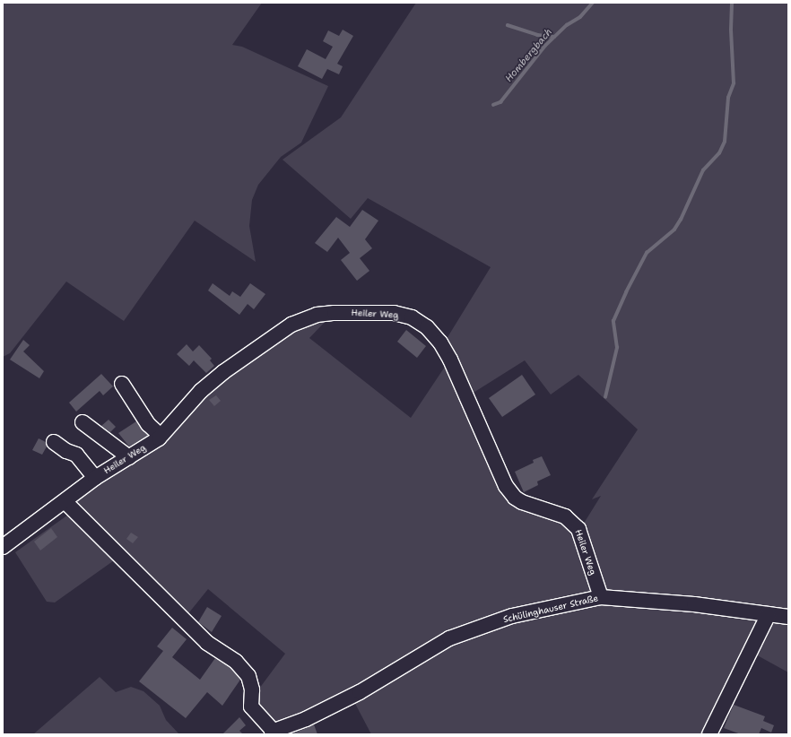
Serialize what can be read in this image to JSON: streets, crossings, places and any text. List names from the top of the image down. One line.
{"streets":{"street":["Heiler Weg","Schülinghauser Straße"]},"crossings":[["Heiler Weg","Schülinghauser Straße"]],"water":["Hombergbach"]}
